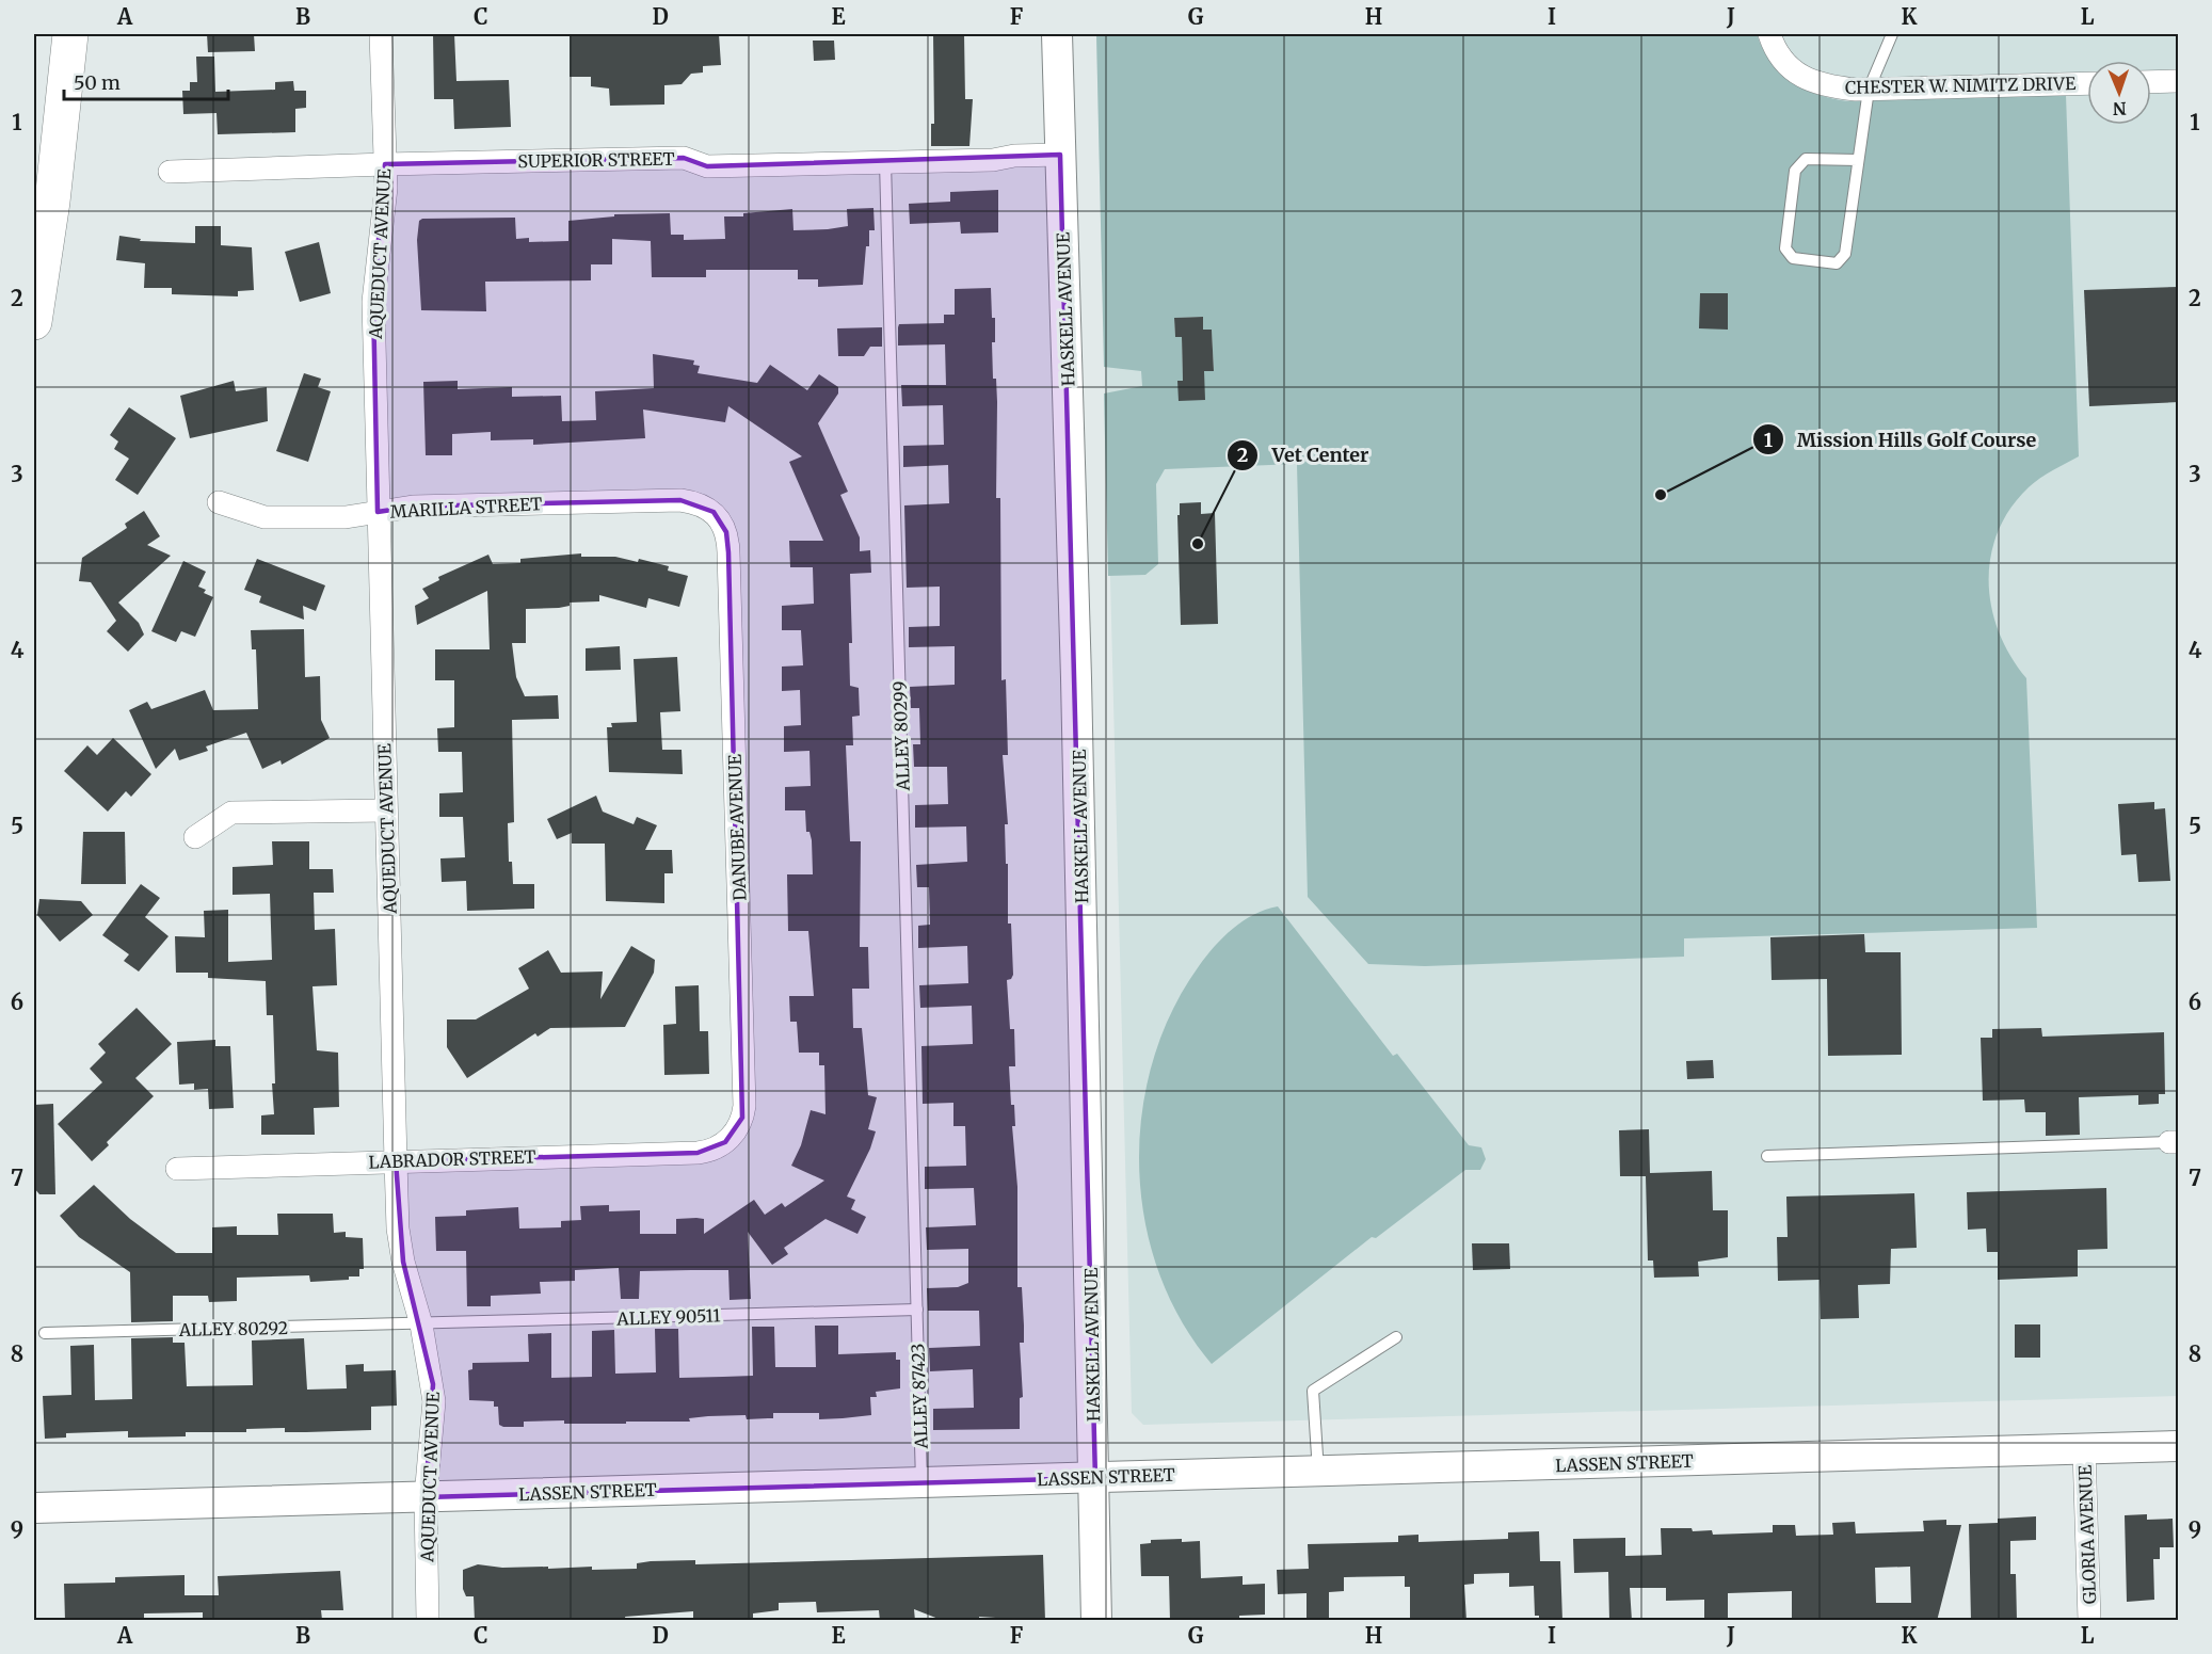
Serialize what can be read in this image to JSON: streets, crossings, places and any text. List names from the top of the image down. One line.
{"streets":{"main road":["HASKELL AVENUE","LASSEN STREET"],"street":["CHESTER W. NIMITZ DRIVE","SUPERIOR STREET","AQUEDUCT AVENUE","MARILLA STREET","DANUBE AVENUE","LABRADOR STREET","GLORIA AVENUE"],"lane":["ALLEY 80299","ALLEY 90511","ALLEY 80292","ALLEY 87423"]},"crossings":[["SUPERIOR STREET","AQUEDUCT AVENUE"],["SUPERIOR STREET","HASKELL AVENUE"],["SUPERIOR STREET","ALLEY 80299"],["AQUEDUCT AVENUE","MARILLA STREET"],["AQUEDUCT AVENUE","LABRADOR STREET"],["AQUEDUCT AVENUE","ALLEY 90511"],["AQUEDUCT AVENUE","ALLEY 80292"],["AQUEDUCT AVENUE","LASSEN STREET"],["HASKELL AVENUE","LASSEN STREET"],["MARILLA STREET","DANUBE AVENUE"],["ALLEY 80299","ALLEY 90511"],["ALLEY 80299","ALLEY 87423"],["DANUBE AVENUE","LABRADOR STREET"],["ALLEY 90511","ALLEY 80292"],["ALLEY 90511","ALLEY 87423"],["ALLEY 87423","LASSEN STREET"],["LASSEN STREET","GLORIA AVENUE"]],"places":["Mission Hills Golf Course","Vet Center"],"scale_bar":"50 m","north":"bottom","grid":{"columns":["A","B","C","D","E","F","G","H","I","J","K","L"],"rows":["1","2","3","4","5","6","7","8","9"]}}
